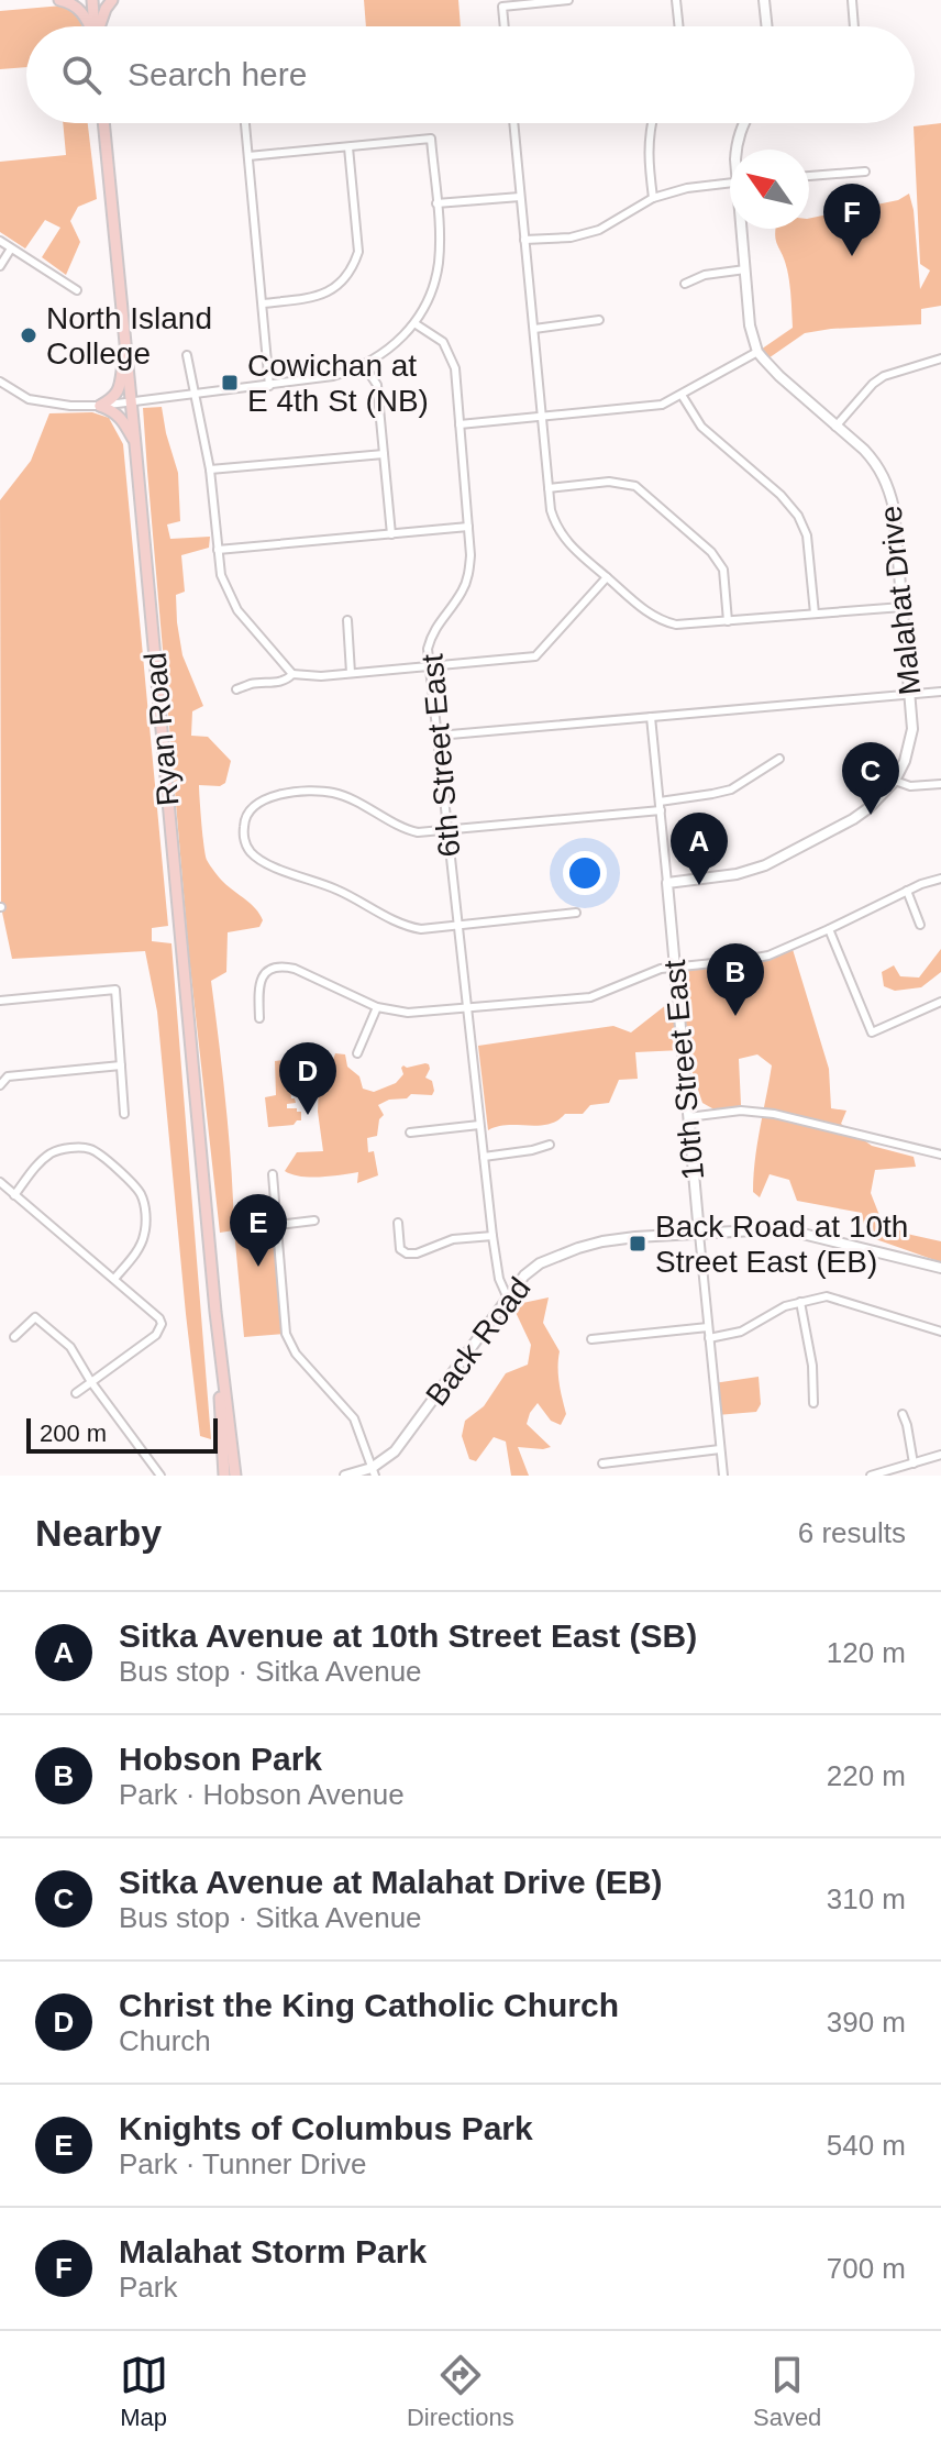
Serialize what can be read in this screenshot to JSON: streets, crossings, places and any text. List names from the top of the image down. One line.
{"streets":{"main road":["Ryan Road"],"street":["Malahat Drive","6th Street East","10th Street East","Back Road"]},"crossings":[["6th Street East","Back Road"],["10th Street East","Back Road"]],"places":{"other":["North Island College"],"transit":["Cowichan at E 4th St (NB)","Back Road at 10th Street East (EB)"]},"scale_bar":"200 m","north":"top left","page":{"search":"Search here","pins":["F","C","A","B","D","E"],"scale":"200 m","heading":["Nearby","6 results"],"list":[{"mark":"A","name":"Sitka Avenue at 10th Street East (SB)","note":"Bus stop · Sitka Avenue","value":"120 m"},{"mark":"B","name":"Hobson Park","note":"Park · Hobson Avenue","value":"220 m"},{"mark":"C","name":"Sitka Avenue at Malahat Drive (EB)","note":"Bus stop · Sitka Avenue","value":"310 m"},{"mark":"D","name":"Christ the King Catholic Church","note":"Church","value":"390 m"},{"mark":"E","name":"Knights of Columbus Park","note":"Park · Tunner Drive","value":"540 m"},{"mark":"F","name":"Malahat Storm Park","note":"Park","value":"700 m"}],"nav":["Map","Directions","Saved"]}}
